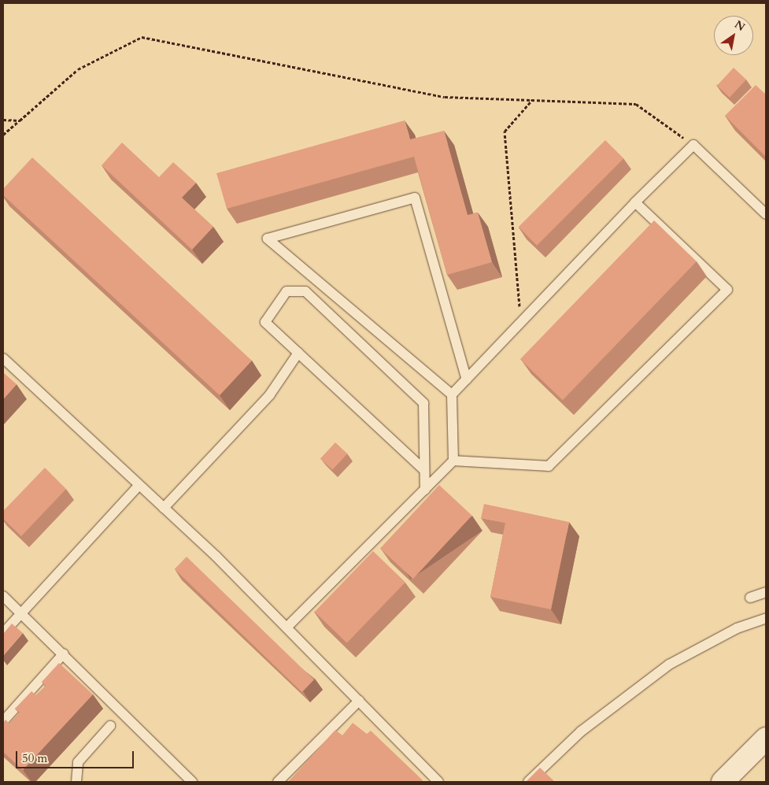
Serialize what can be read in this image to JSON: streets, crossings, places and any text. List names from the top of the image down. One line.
{"scale_bar":"50 m","north":"top right"}
